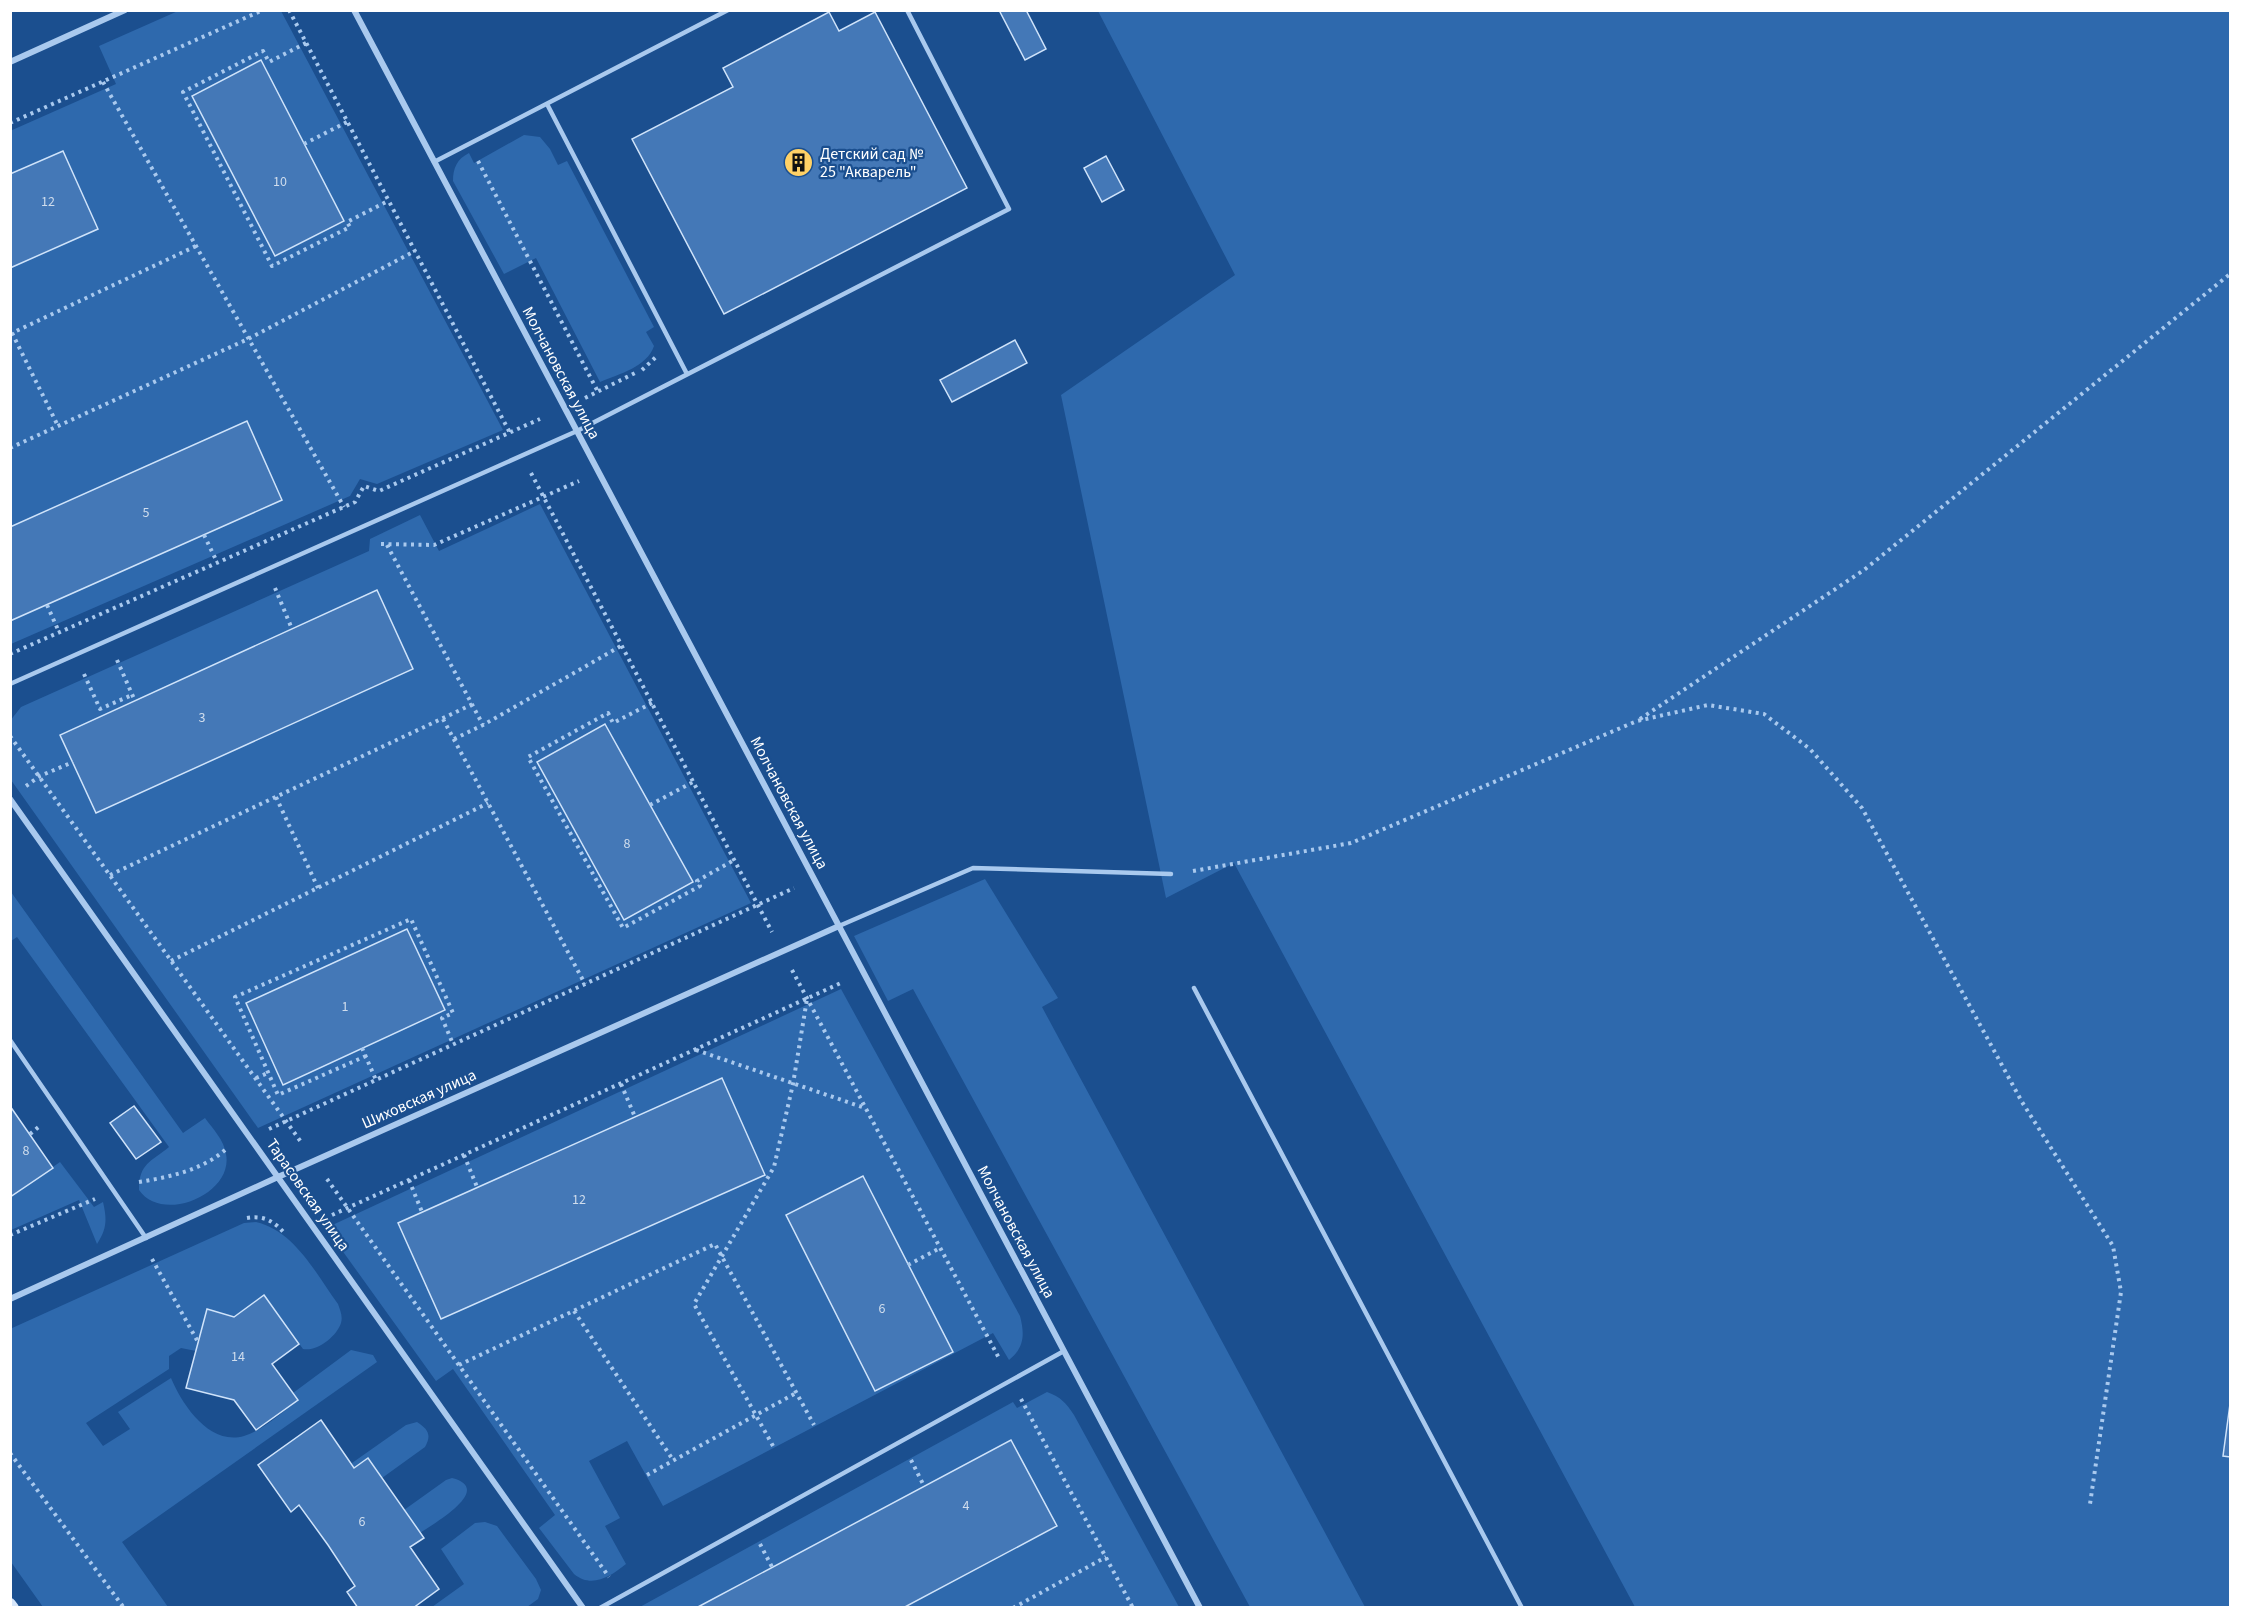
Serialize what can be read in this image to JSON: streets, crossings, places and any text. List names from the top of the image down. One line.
{"streets":{"street":["Молчановская улица","Шиховская улица","Тарасовская улица"]},"crossings":[["Молчановская улица","Шиховская улица"],["Шиховская улица","Тарасовская улица"]],"places":{"building":["Детский сад № 25 \"Акварель\""]},"house_numbers":["10","12","5","3","8","1","8","12","6","14","4","6"]}
